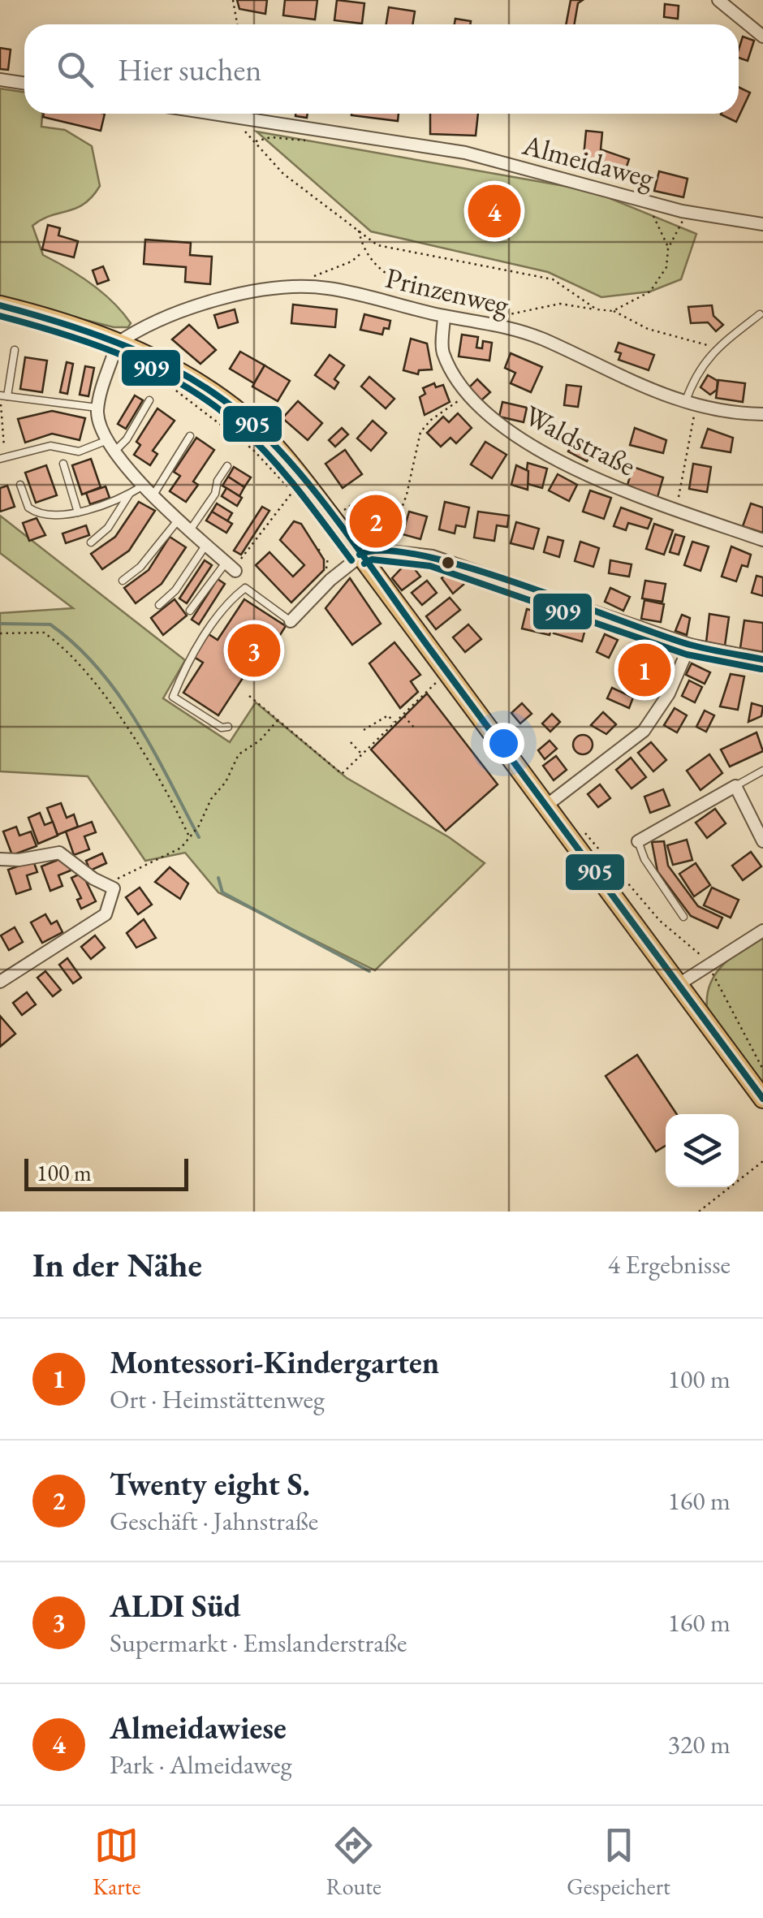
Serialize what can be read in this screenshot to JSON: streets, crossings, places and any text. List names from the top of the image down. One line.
{"streets":{"street":["Almeidaweg","Prinzenweg","Waldstraße"]},"crossings":[["Prinzenweg","Waldstraße"]],"lines":["transit line 905","transit line 909"],"scale_bar":"100 m","page":{"search":"Hier suchen","pins":["4","2","3","1"],"scale":"100 m","heading":["In der Nähe","4 Ergebnisse"],"list":[{"mark":"1","name":"Montessori-Kindergarten","note":"Ort · Heimstättenweg","value":"100 m"},{"mark":"2","name":"Twenty eight S.","note":"Geschäft · Jahnstraße","value":"160 m"},{"mark":"3","name":"ALDI Süd","note":"Supermarkt · Emslanderstraße","value":"160 m"},{"mark":"4","name":"Almeidawiese","note":"Park · Almeidaweg","value":"320 m"}],"nav":["Karte","Route","Gespeichert"]}}
